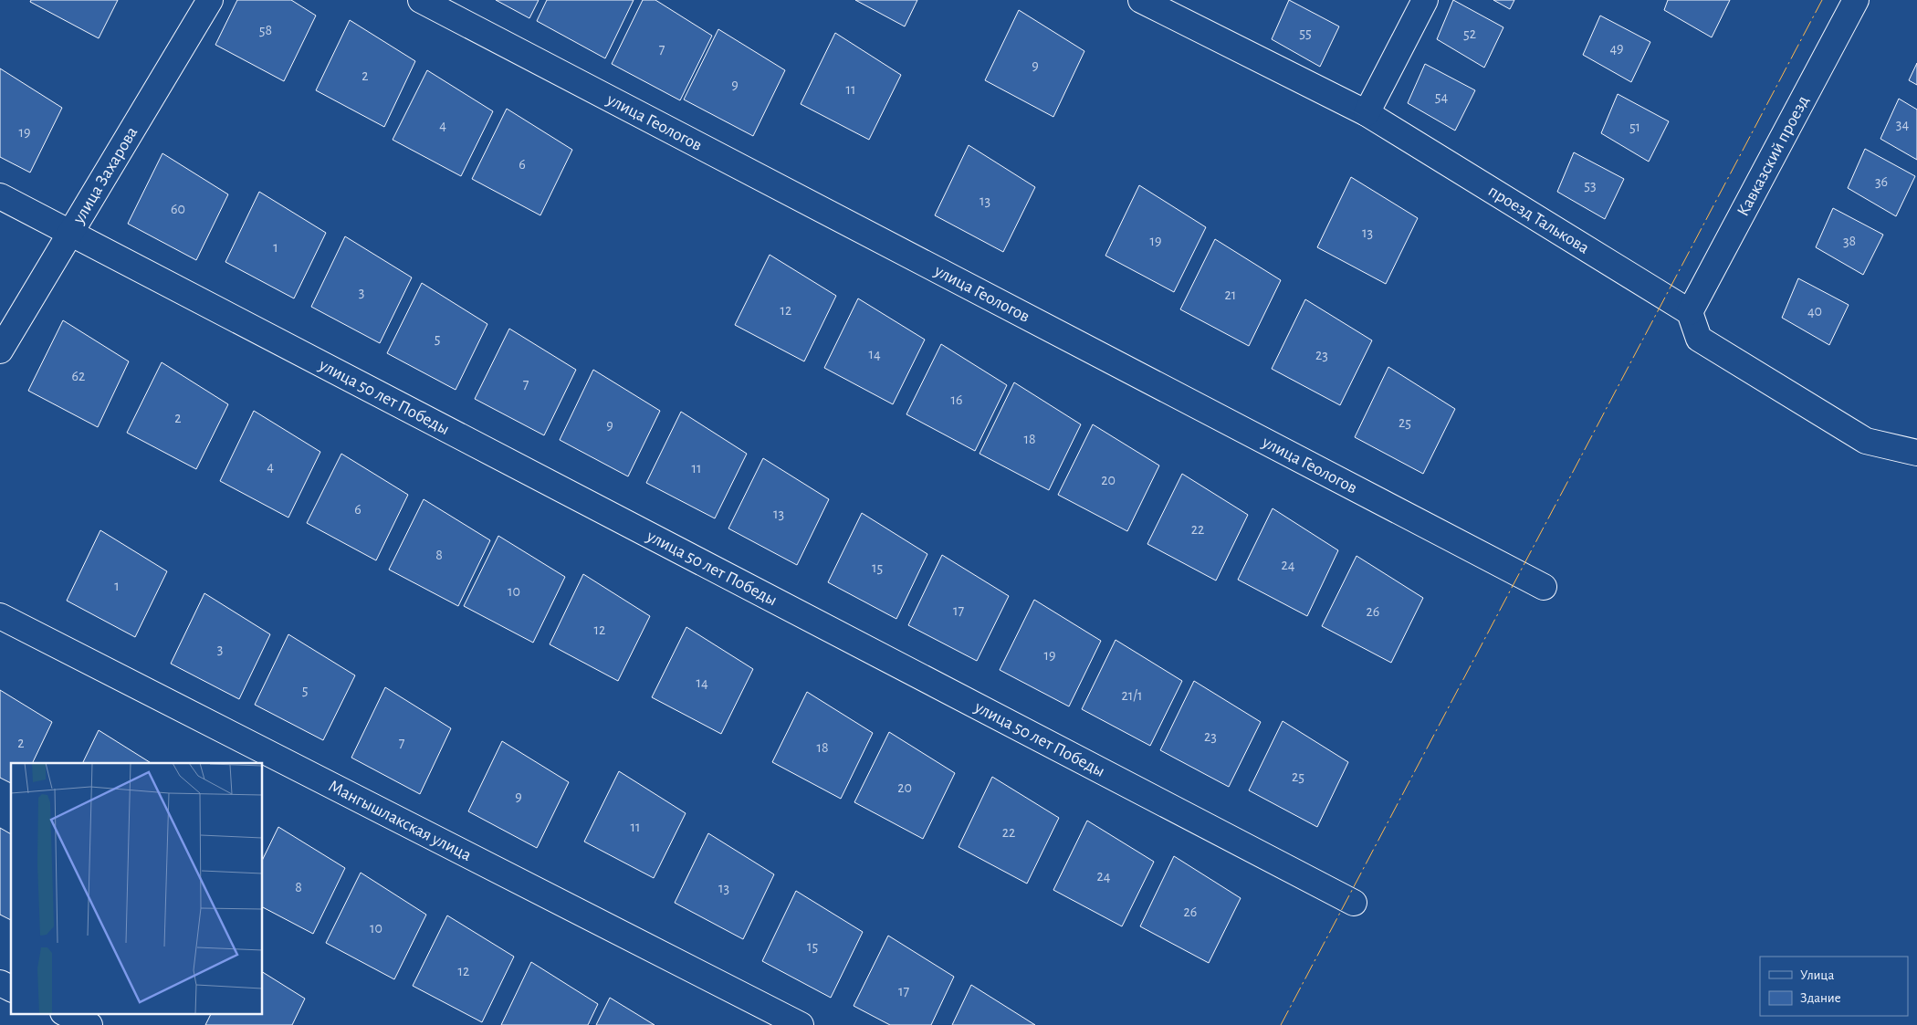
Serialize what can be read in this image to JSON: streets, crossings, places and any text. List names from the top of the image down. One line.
{"streets":{"street":["улица Геологов","Кавказский проезд","улица Захарова","проезд Талькова","улица 50 лет Победы","Мангышлакская улица"]},"crossings":[["Кавказский проезд","проезд Талькова"],["улица Захарова","улица 50 лет Победы"]],"house_numbers":["58","55","52","49","7","9","2","9","11","54","34","4","51","19","6","36","53","13","60","13","19","38","1","3","21","12","40","5","14","23","62","7","16","2","25","9","18","4","11","20","6","13","22","8","24","15","1","10","17","26","12","3","19","14","5","21/1","23","2","7","18","25","20","9","11","22","24","8","13","26","10","15","12","17"],"legend":["Улица","Здание"]}
